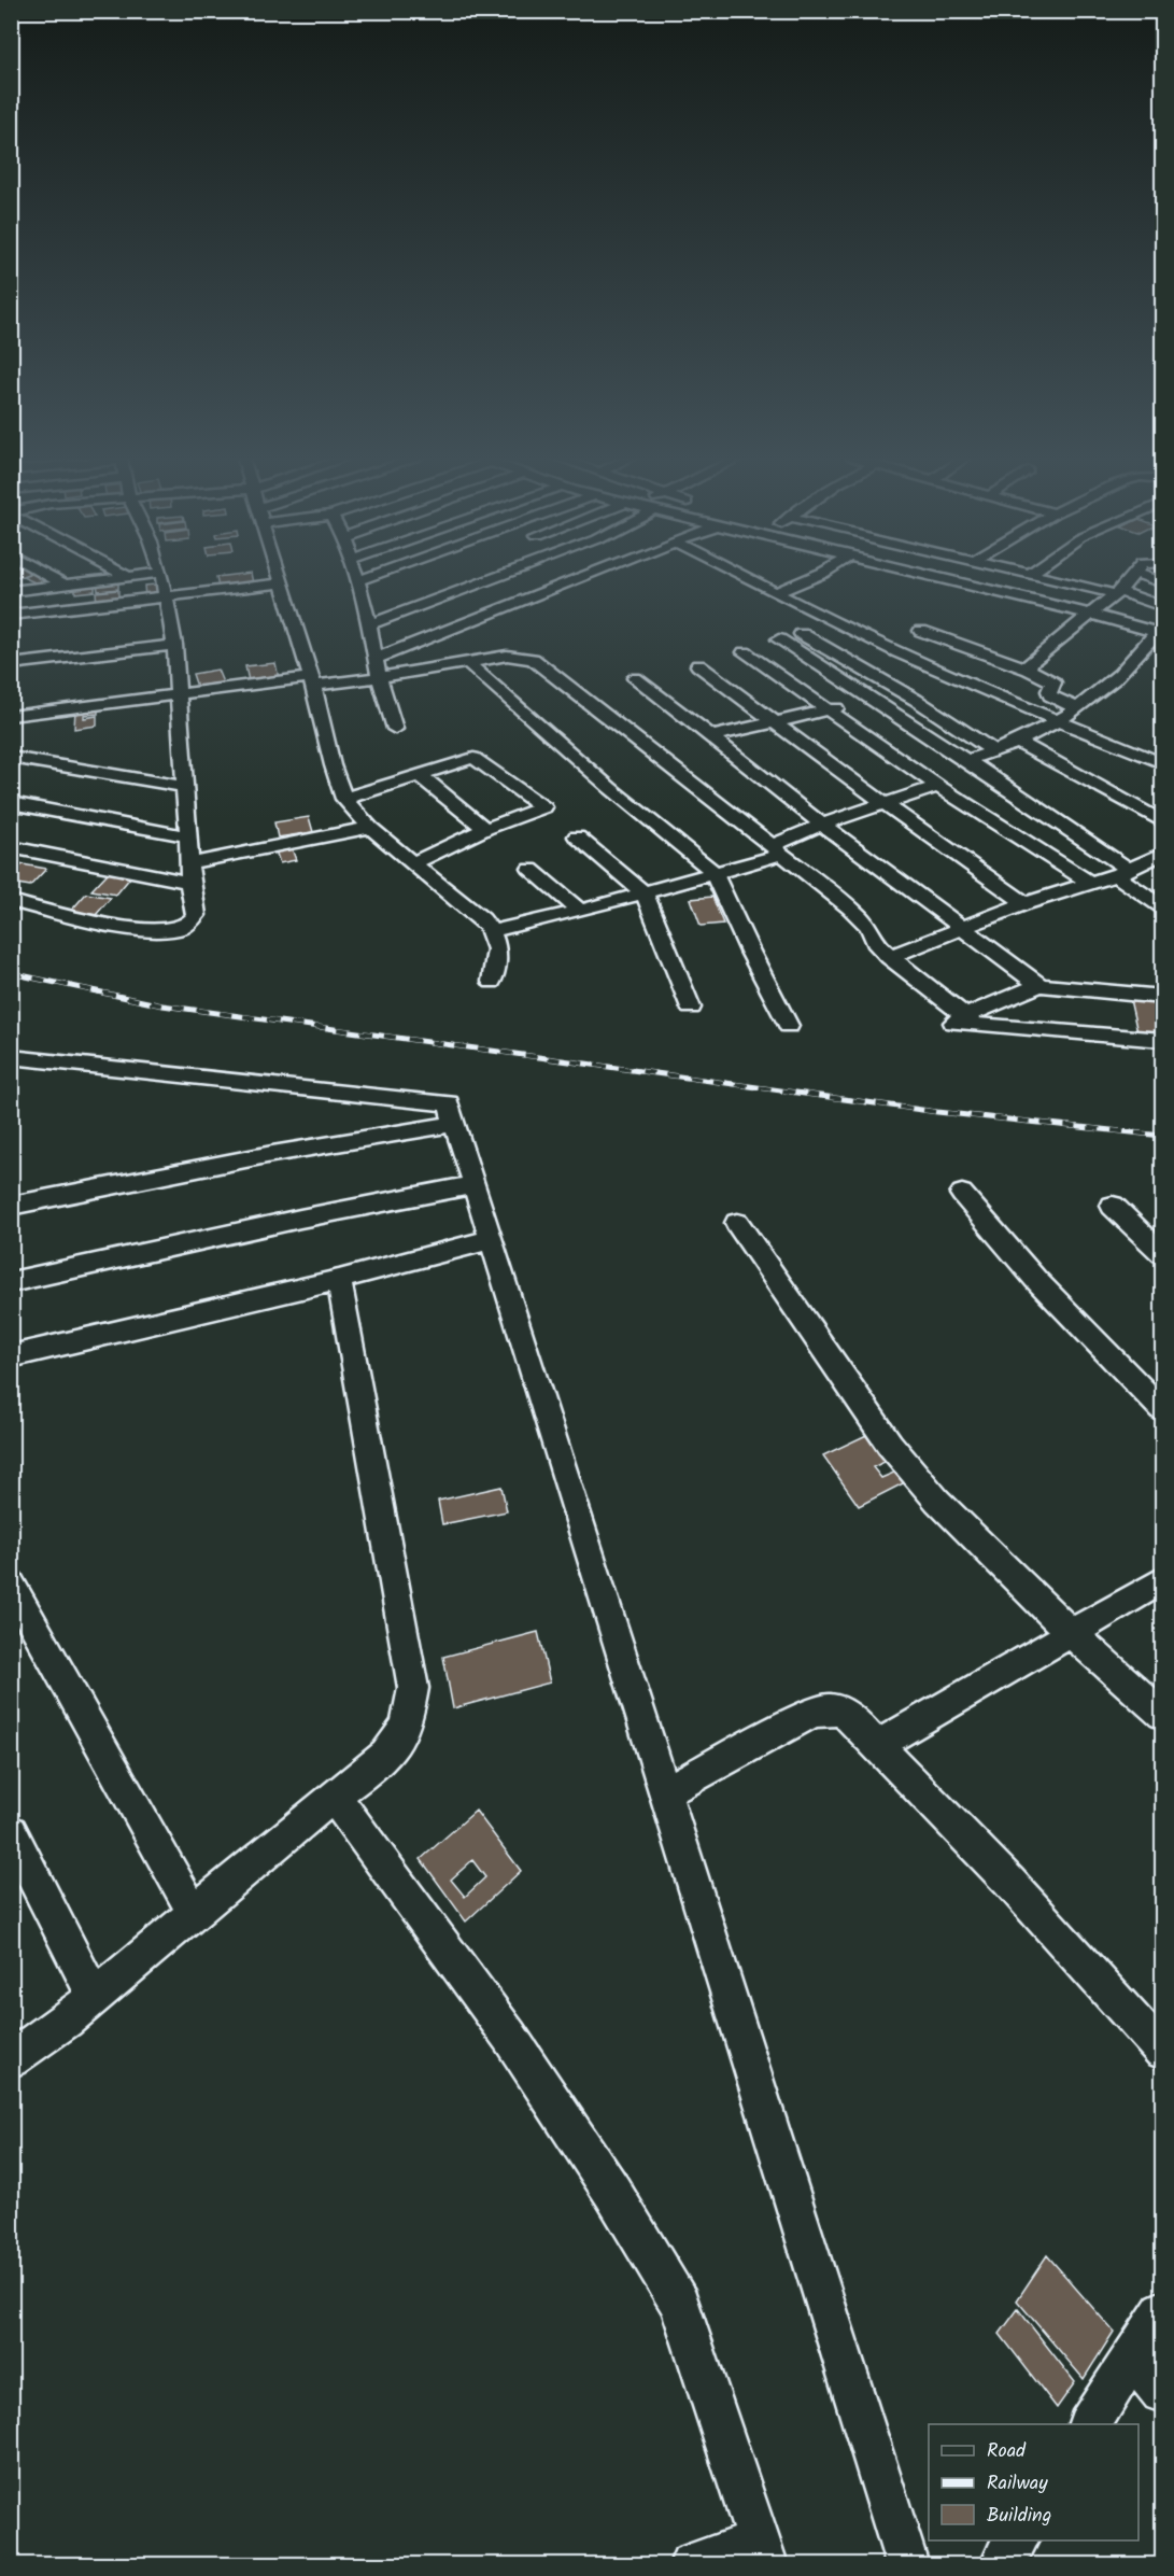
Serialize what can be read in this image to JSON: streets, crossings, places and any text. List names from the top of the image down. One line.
{"legend":["Road","Railway","Building"]}
